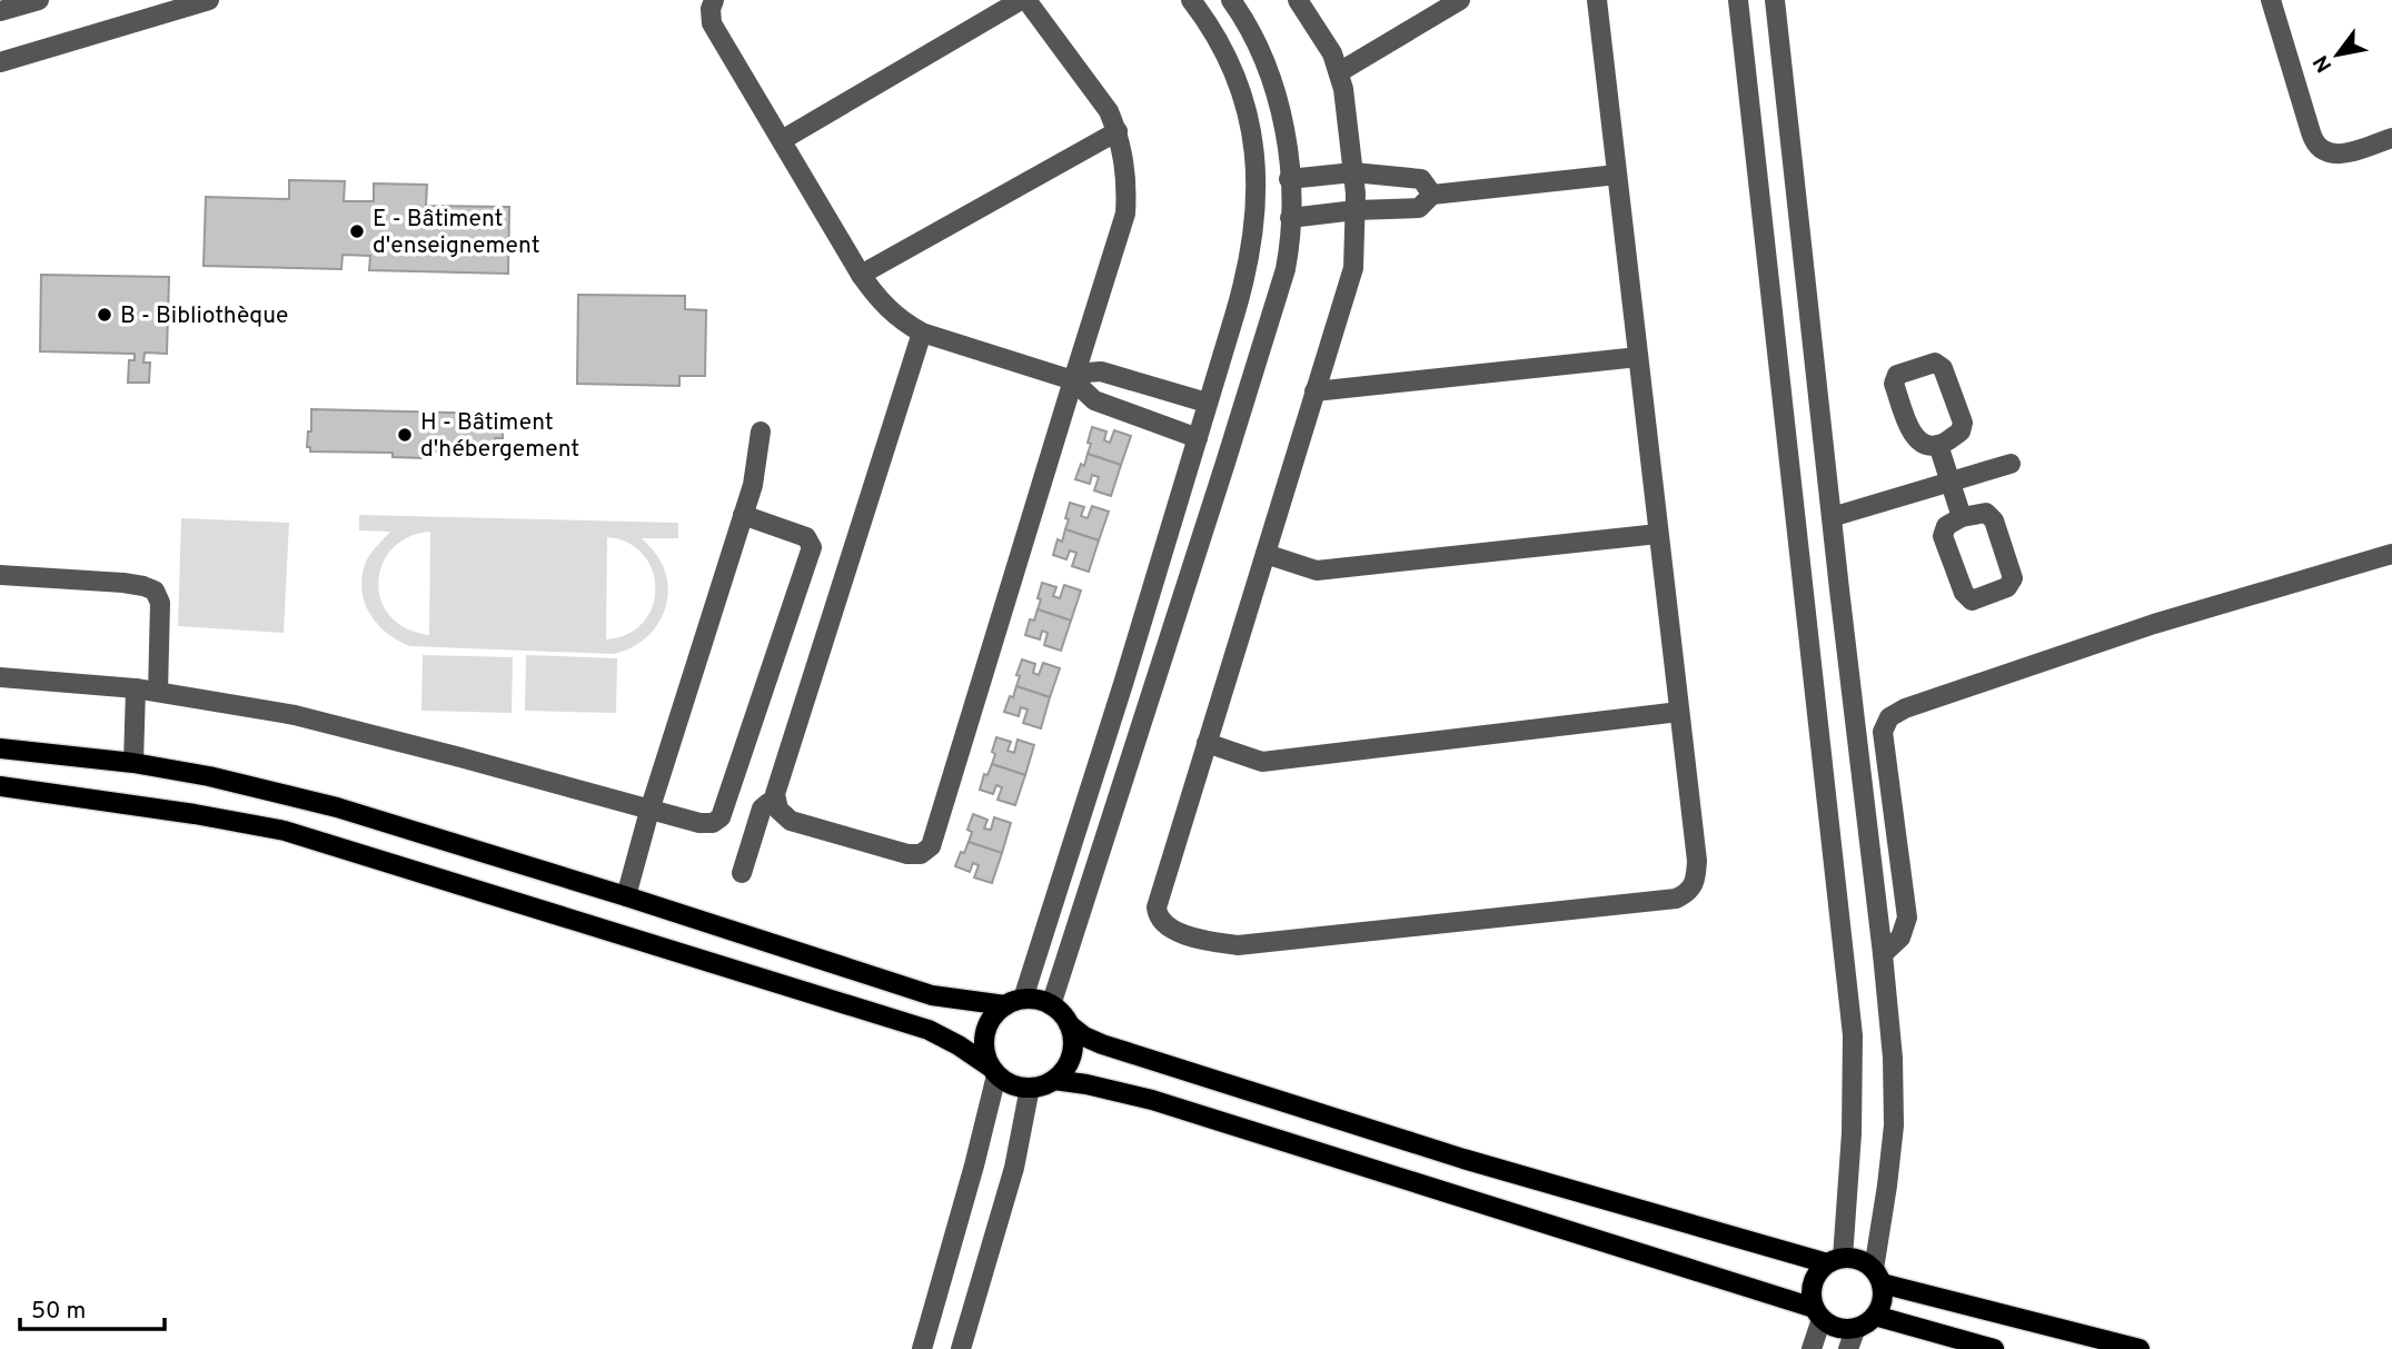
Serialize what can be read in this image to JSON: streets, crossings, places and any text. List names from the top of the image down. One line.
{"places":["E - Bâtiment d'enseignement","B - Bibliothèque","H - Bâtiment d'hébergement"],"scale_bar":"50 m","north":"bottom left"}
